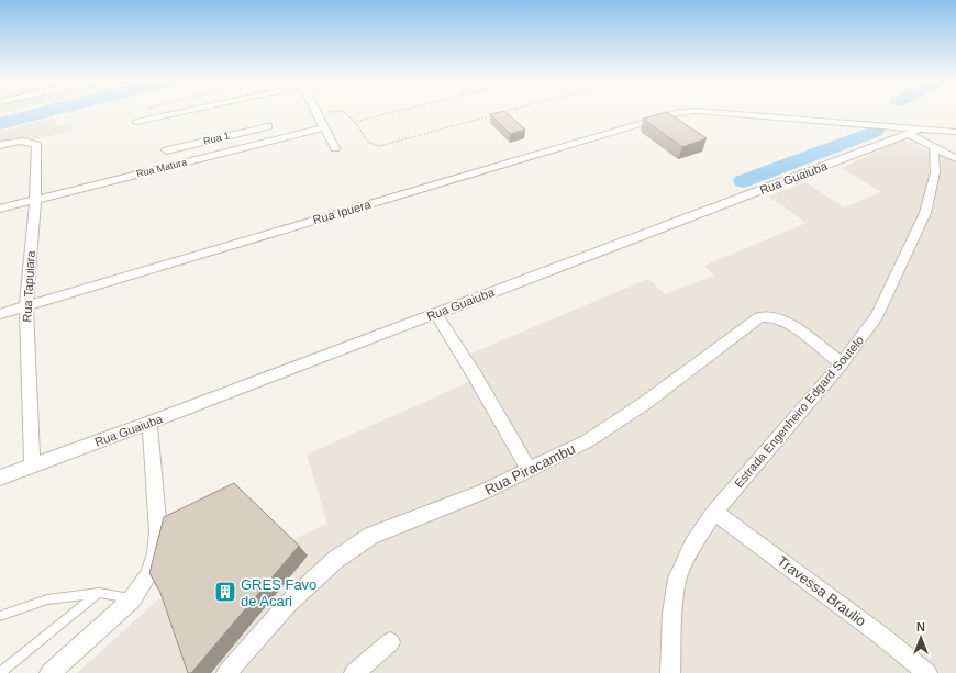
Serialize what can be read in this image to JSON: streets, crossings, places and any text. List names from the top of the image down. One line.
{"streets":{"street":["Rua 1","Rua Matura","Rua Guaiuba","Rua Ipuera","Rua Tapuiara","Estrada Engenheiro Edgard Soutelo","Rua Piracambu","Travessa Braulio"]},"crossings":[["Rua 1","Rua Matura"],["Rua Matura","Rua Tapuiara"],["Rua Guaiuba","Rua Ipuera"],["Rua Guaiuba","Rua Tapuiara"],["Rua Ipuera","Rua Tapuiara"],["Estrada Engenheiro Edgard Soutelo","Rua Piracambu"],["Estrada Engenheiro Edgard Soutelo","Travessa Braulio"]],"places":{"building":["GRES Favo de Acari"]},"north":"top"}
